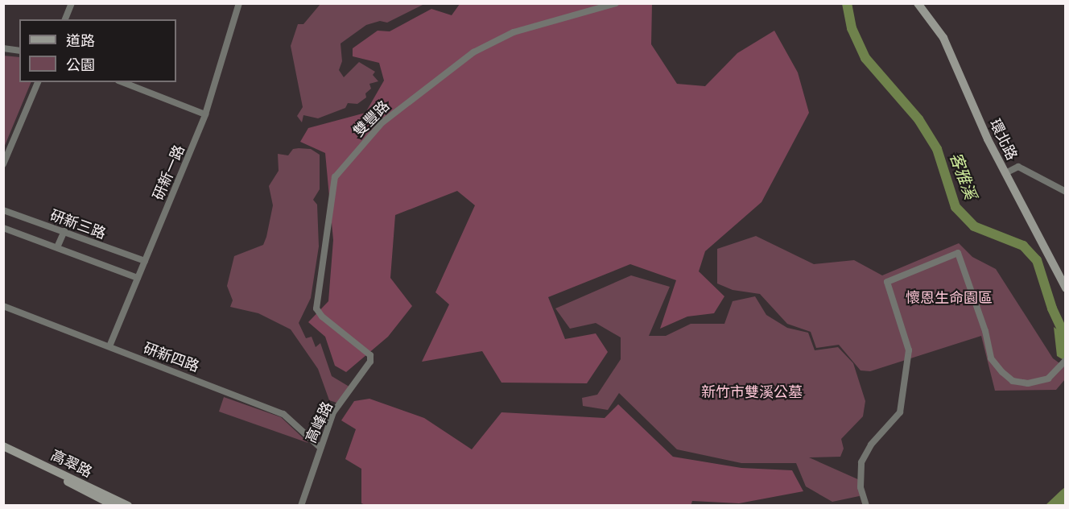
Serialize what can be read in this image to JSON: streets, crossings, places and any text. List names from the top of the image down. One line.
{"streets":{"street":["雙豐路","環北路","研新一路","研新三路","研新四路","高峰路","高翠路"]},"crossings":[["雙豐路","高峰路"],["研新一路","研新三路"],["研新一路","研新四路"],["研新四路","高峰路"]],"water":["客雅溪"],"parks":["懷恩生命園區","新竹市雙溪公墓"],"legend":["道路","公園"]}
